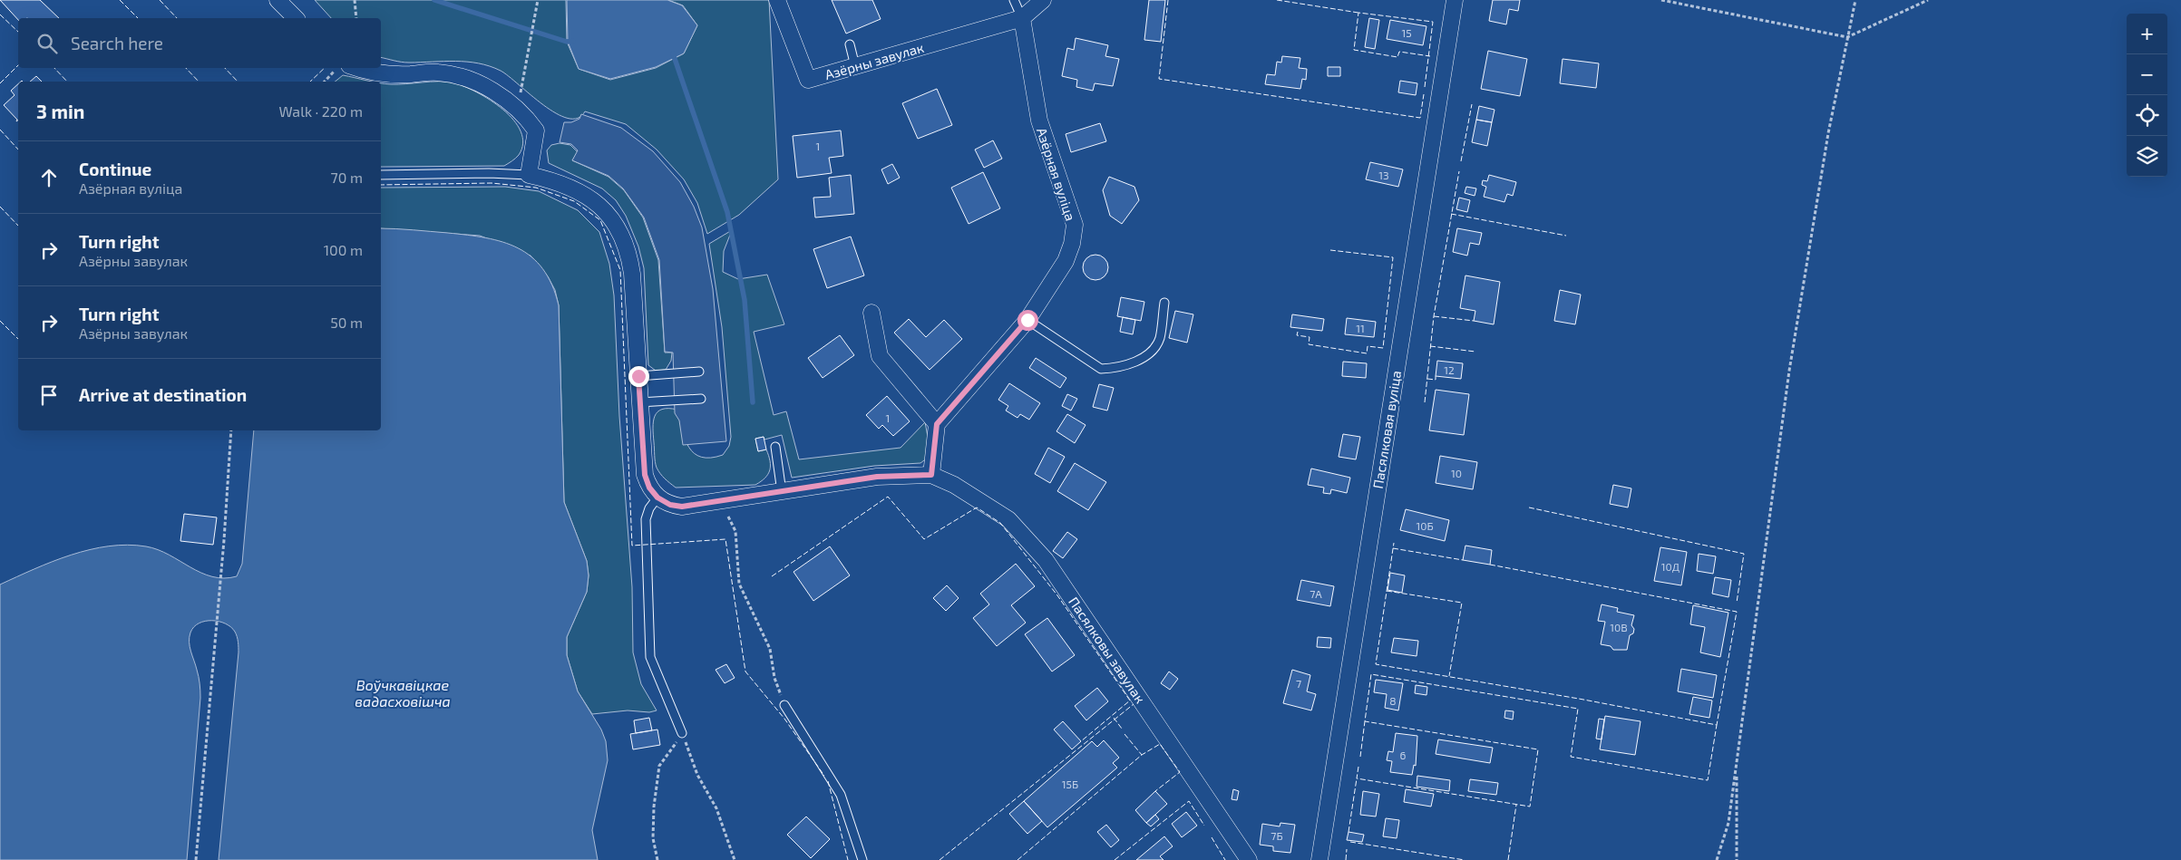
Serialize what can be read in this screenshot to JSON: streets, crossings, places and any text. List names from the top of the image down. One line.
{"streets":{"street":["Азёрны завулак","Азёрная вуліца","Пасялковая вуліца","Пасялковы завулак"]},"crossings":[["Азёрны завулак","Азёрная вуліца"]],"water":["Воўчкавіцкае вадасховішча"],"house_numbers":["15","1","13","11","12","1","10","10Б","10Д","7А","10В","7","8","6","15Б","7Б"],"page":{"map_buttons":["+","−"],"search":"Search here","heading":["3 min","Walk · 220 m"],"list":[["Continue","Азёрная вуліца","70 m"],["Turn right","Азёрны завулак","100 m"],["Turn right","Азёрны завулак","50 m"],"Arrive at destination"]}}
